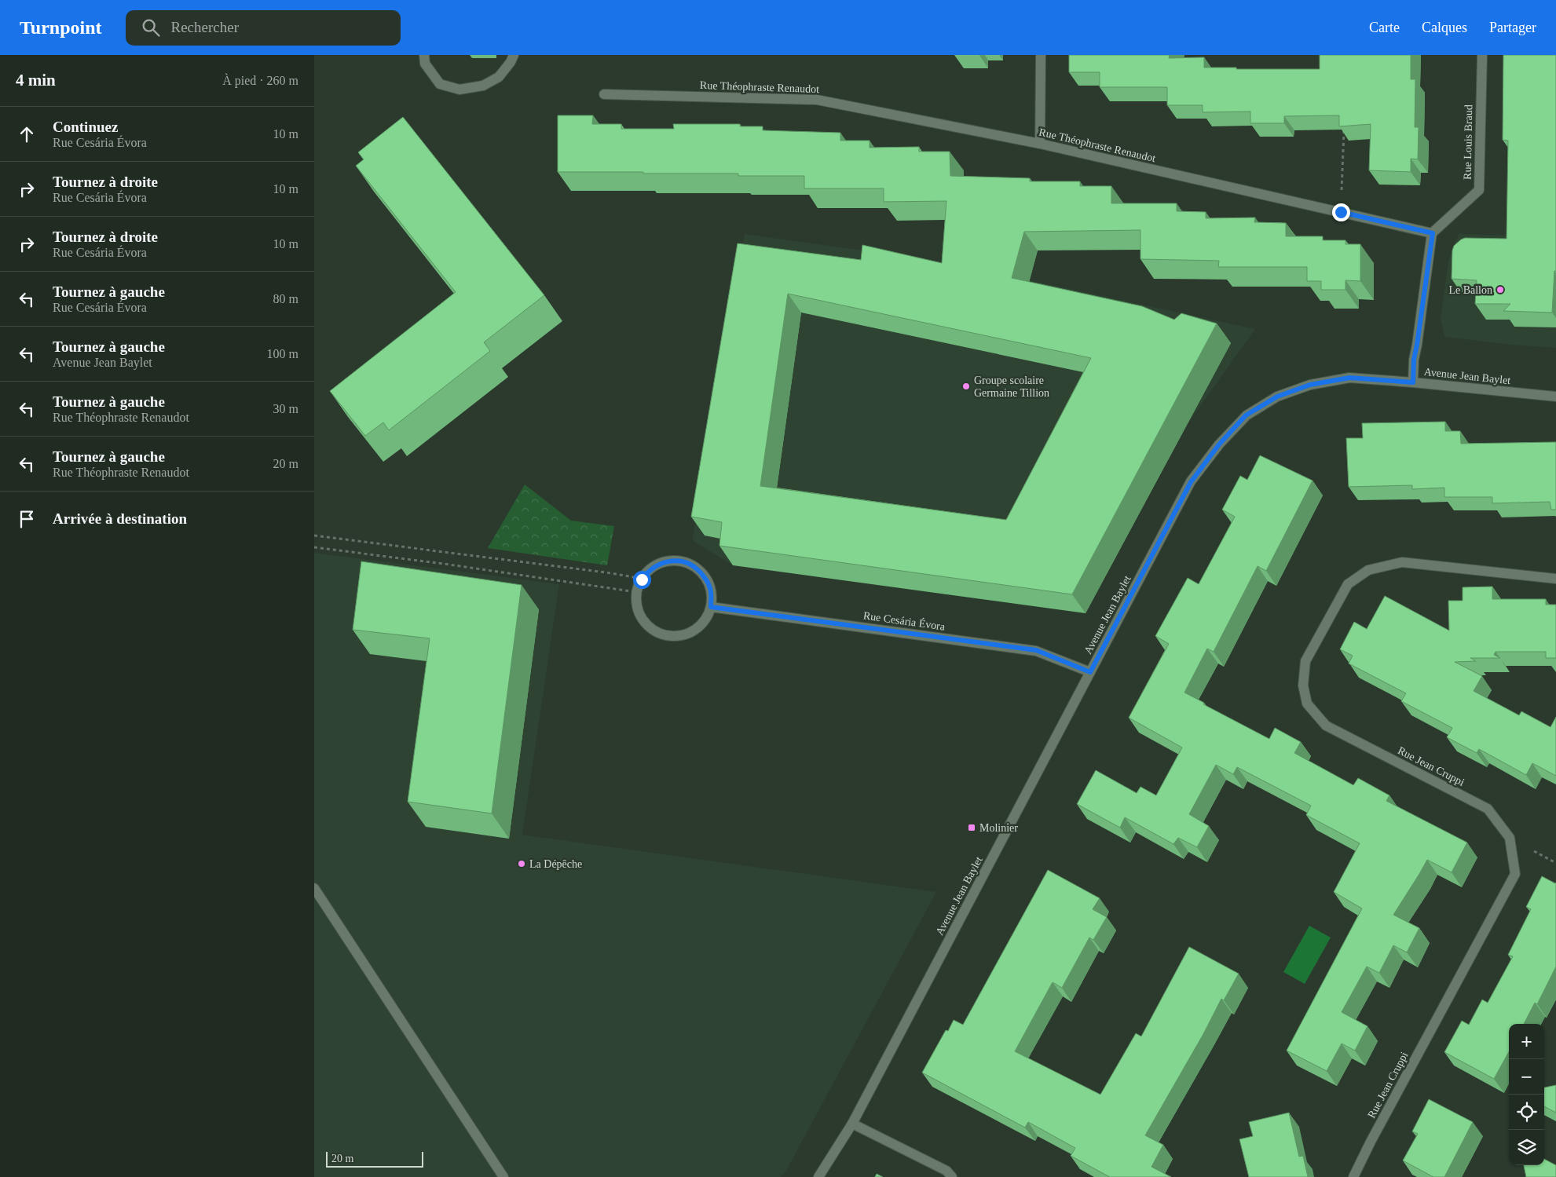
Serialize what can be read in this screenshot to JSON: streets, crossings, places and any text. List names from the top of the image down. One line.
{"streets":{"street":["Rue Théophraste Renaudot","Rue Louis Braud","Avenue Jean Baylet","Rue Cesária Évora","Rue Jean Cruppi"]},"crossings":[["Rue Théophraste Renaudot","Rue Louis Braud"],["Avenue Jean Baylet","Rue Cesária Évora"]],"places":{"other":["Le Ballon","Groupe scolaire Germaine Tillion","La Dépêche"],"transit":["Molinier"]},"scale_bar":"20 m","page":{"header":"Turnpoint","search":"Rechercher","nav":["Carte","Calques","Partager"],"heading":["4 min","À pied · 260 m"],"list":[["Continuez","Rue Cesária Évora","10 m"],["Tournez à droite","Rue Cesária Évora","10 m"],["Tournez à droite","Rue Cesária Évora","10 m"],["Tournez à gauche","Rue Cesária Évora","80 m"],["Tournez à gauche","Avenue Jean Baylet","100 m"],["Tournez à gauche","Rue Théophraste Renaudot","30 m"],["Tournez à gauche","Rue Théophraste Renaudot","20 m"],"Arrivée à destination"],"map_buttons":["+","−"],"scale":"20 m"}}
